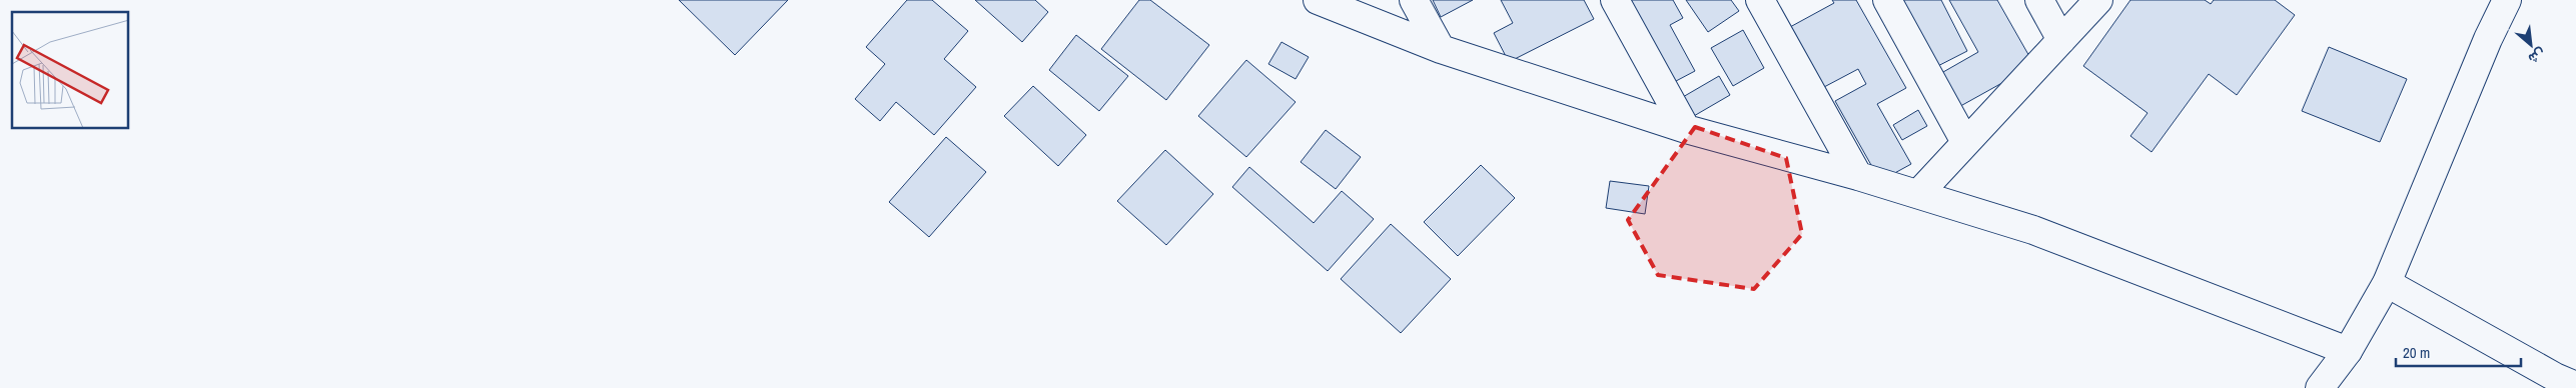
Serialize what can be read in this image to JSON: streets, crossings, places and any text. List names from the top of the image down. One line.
{"scale_bar":"20 m","north":"bottom right"}
